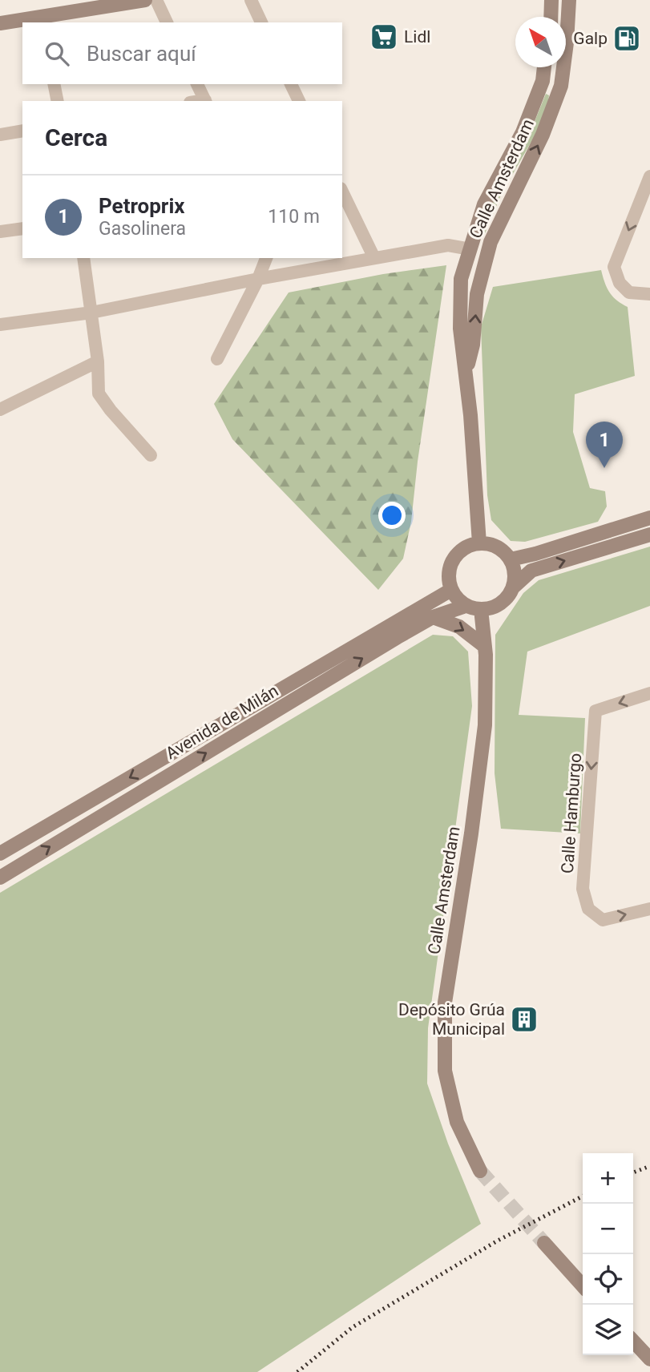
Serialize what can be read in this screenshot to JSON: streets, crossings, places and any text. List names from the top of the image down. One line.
{"streets":{"street":["Calle Amsterdam","Avenida de Milán","Calle Hamburgo"]},"crossings":[["Calle Amsterdam","Avenida de Milán"]],"places":{"supermarket":["Lidl"],"fuel station":["Galp"],"building":["Depósito Grúa Municipal"]},"north":"top left","page":{"search":"Buscar aquí","heading":"Cerca","list":[{"mark":"1","name":"Petroprix","note":"Gasolinera","value":"110 m"}],"pins":"1","map_buttons":["+","−"]}}
